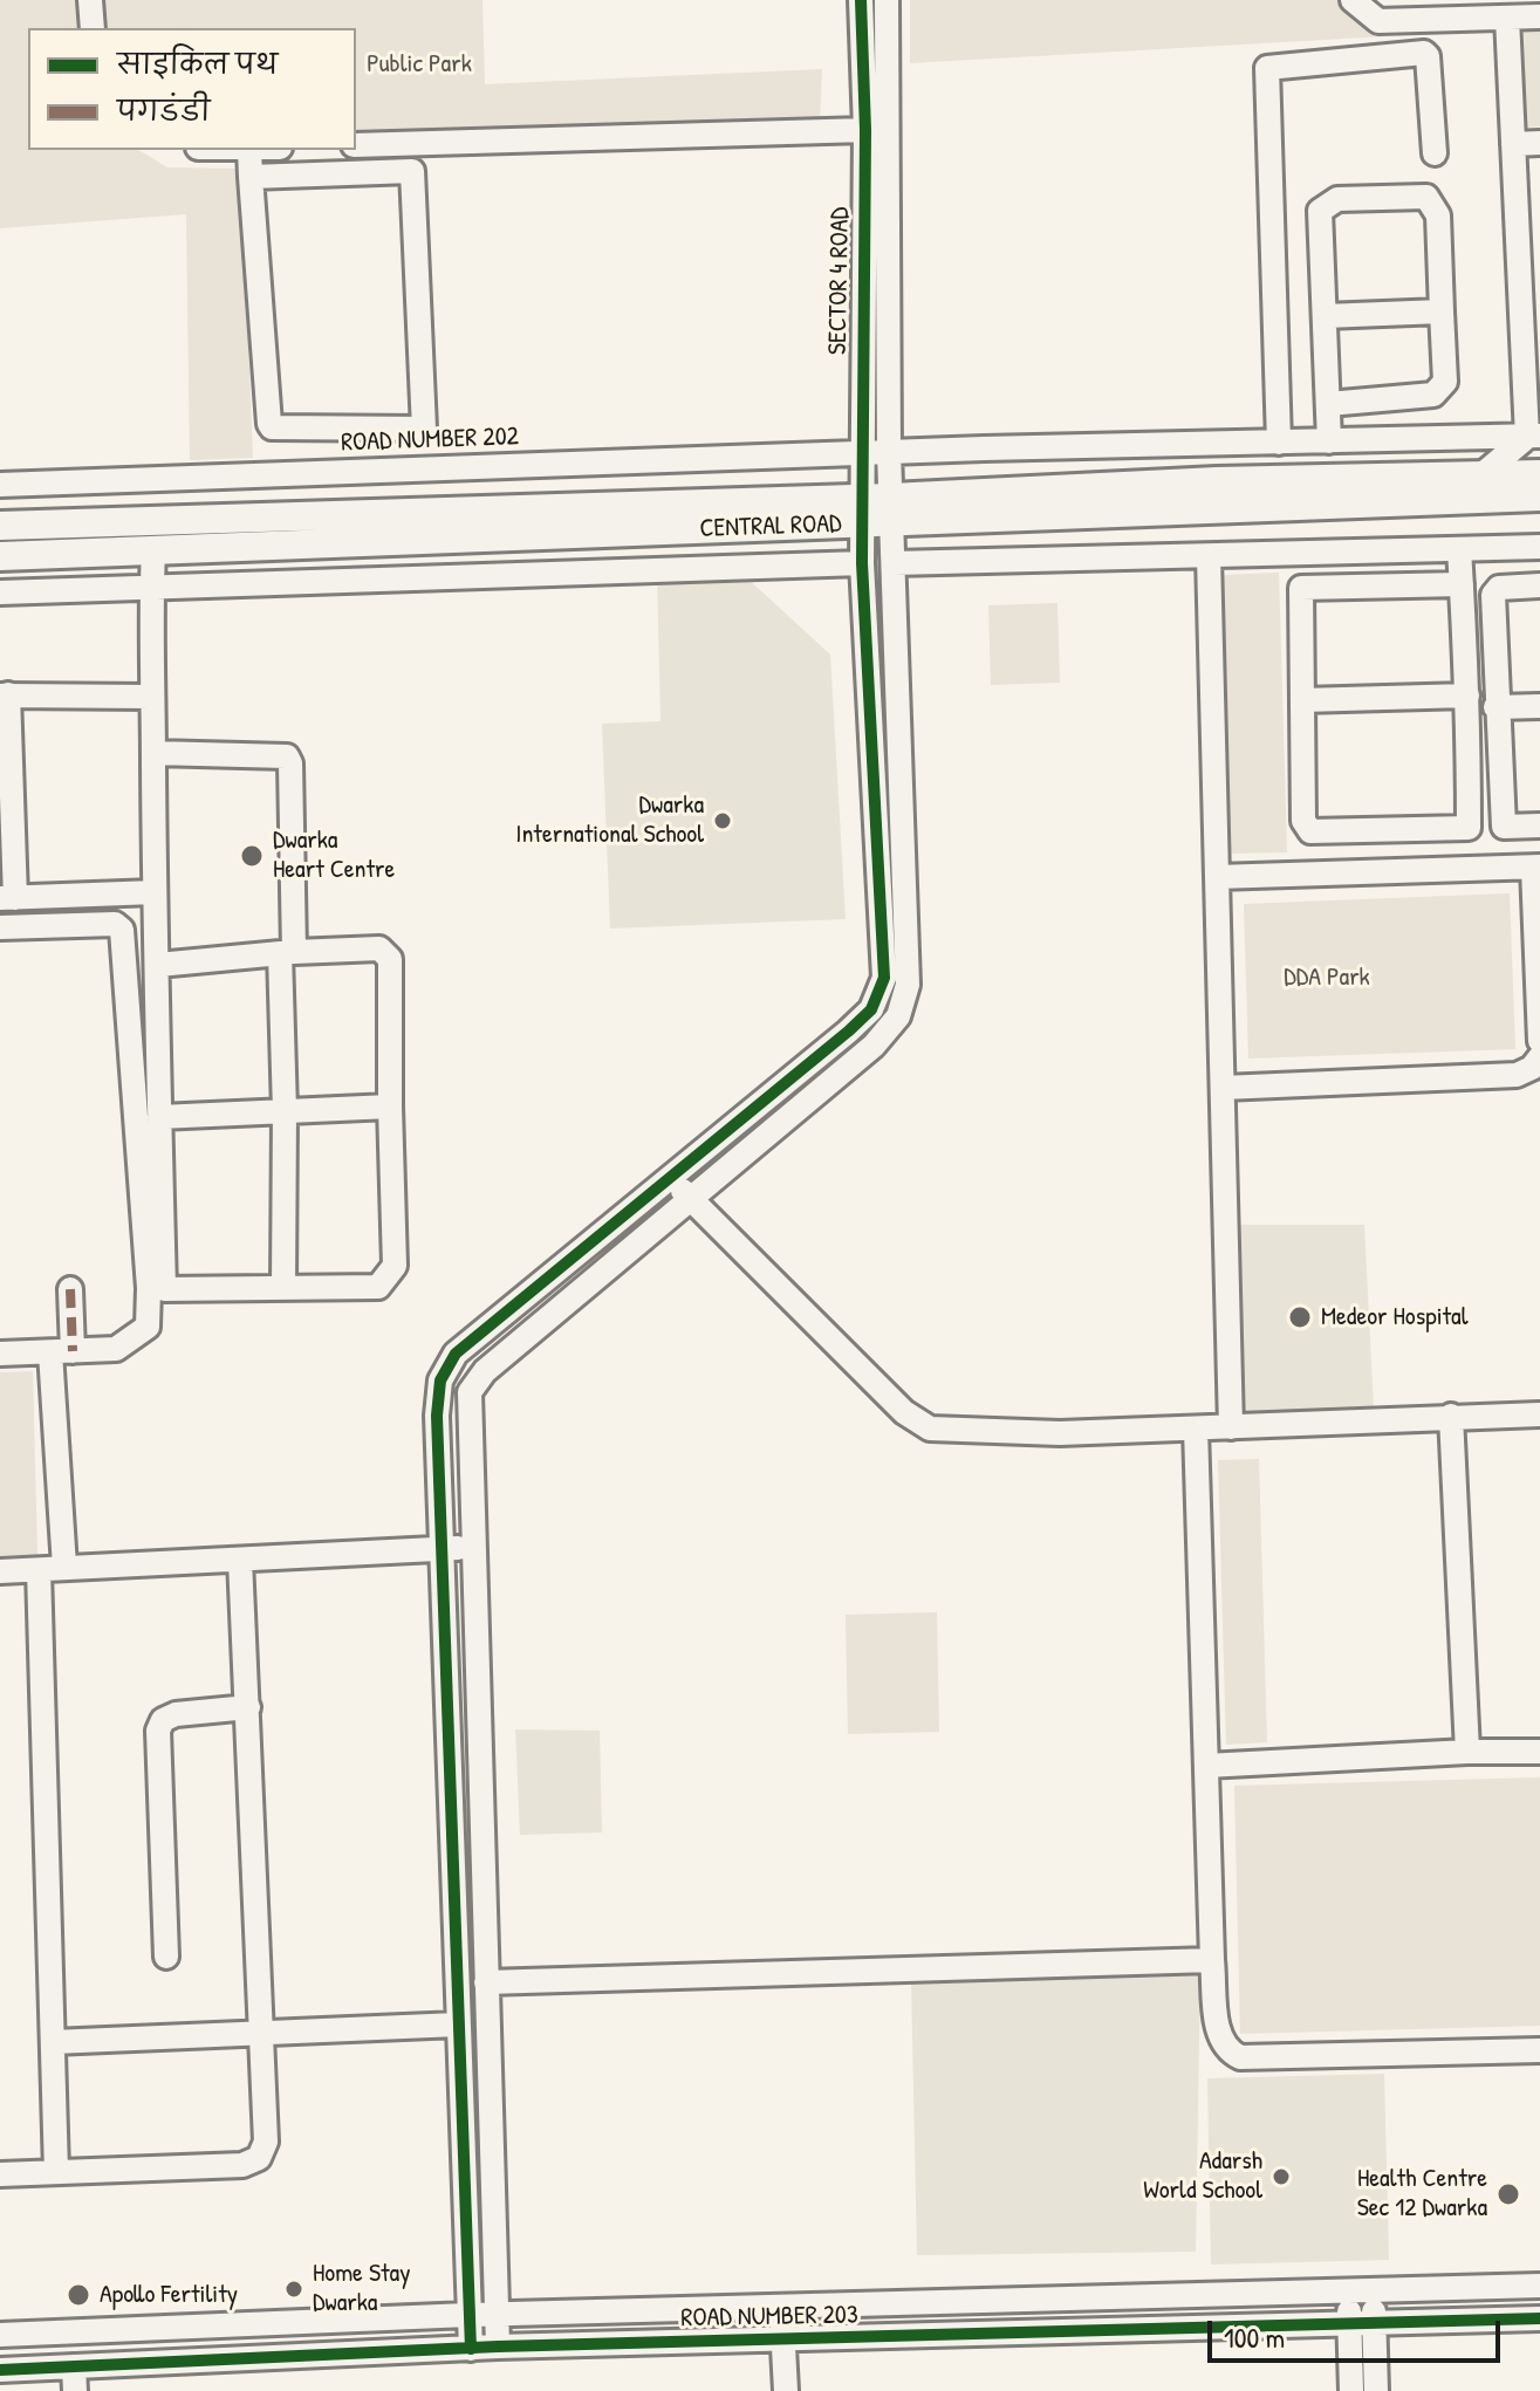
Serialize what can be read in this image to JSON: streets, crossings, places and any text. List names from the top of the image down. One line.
{"streets":{"main road":["CENTRAL ROAD"],"street":["SECTOR 4 ROAD","ROAD NUMBER 202","ROAD NUMBER 203"]},"crossings":[["SECTOR 4 ROAD","ROAD NUMBER 202"],["SECTOR 4 ROAD","CENTRAL ROAD"],["SECTOR 4 ROAD","ROAD NUMBER 203"]],"parks":["Public Park","DDA Park"],"places":["Dwarka International School","Dwarka Heart Centre","Medeor Hospital","Adarsh World School","Health Centre Sec 12 Dwarka","Home Stay Dwarka","Apollo Fertility"],"legend":["साइकिल पथ","पगडंडी"],"scale_bar":"100 m"}
